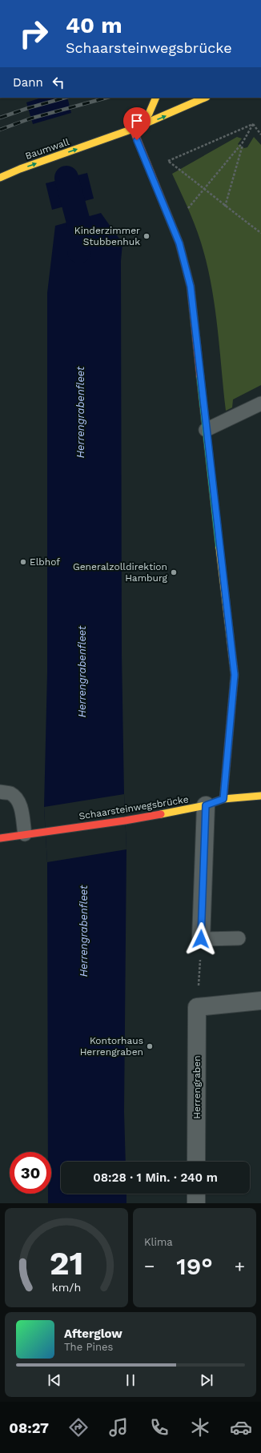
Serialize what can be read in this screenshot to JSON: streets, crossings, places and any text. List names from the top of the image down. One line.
{"streets":{"street":["Baumwall","Schaarsteinwegsbrücke","Herrengraben"]},"one_way":["Baumwall"],"water":["Herrengrabenfleet"],"places":["Kinderzimmer Stubbenhuk","Elbhof","Generalzolldirektion Hamburg","Kontorhaus Herrengraben"],"page":{"turn":["40 m","Schaarsteinwegsbrücke"],"then":"Dann","limit":"30","trip":"08:28 · 1 Min. · 240 m","tile":"Klima","heat":["−","19°","+"],"song":["Afterglow","The Pines"],"tabs":"08:27","gauge":["21","km/h"]}}
